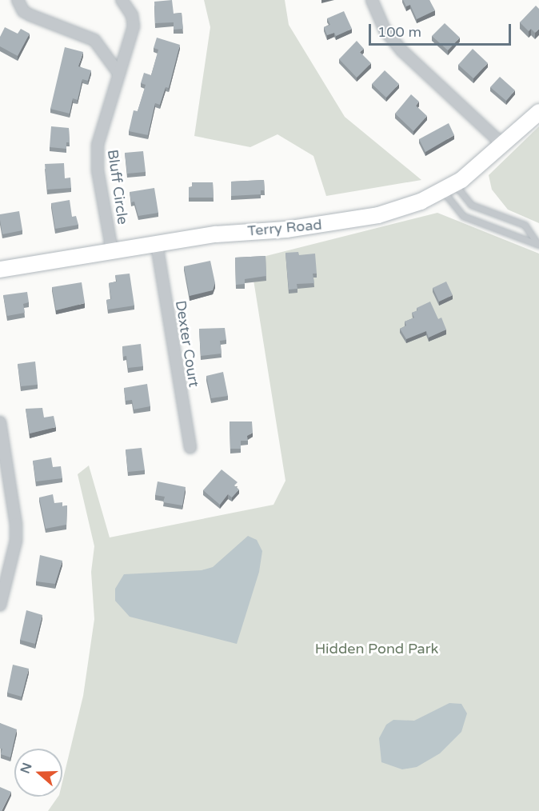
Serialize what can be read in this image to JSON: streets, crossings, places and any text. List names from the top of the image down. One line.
{"streets":{"street":["Bluff Circle","Terry Road","Dexter Court"]},"crossings":[["Bluff Circle","Terry Road"],["Terry Road","Dexter Court"]],"parks":["Hidden Pond Park"],"scale_bar":"100 m","north":"left"}
